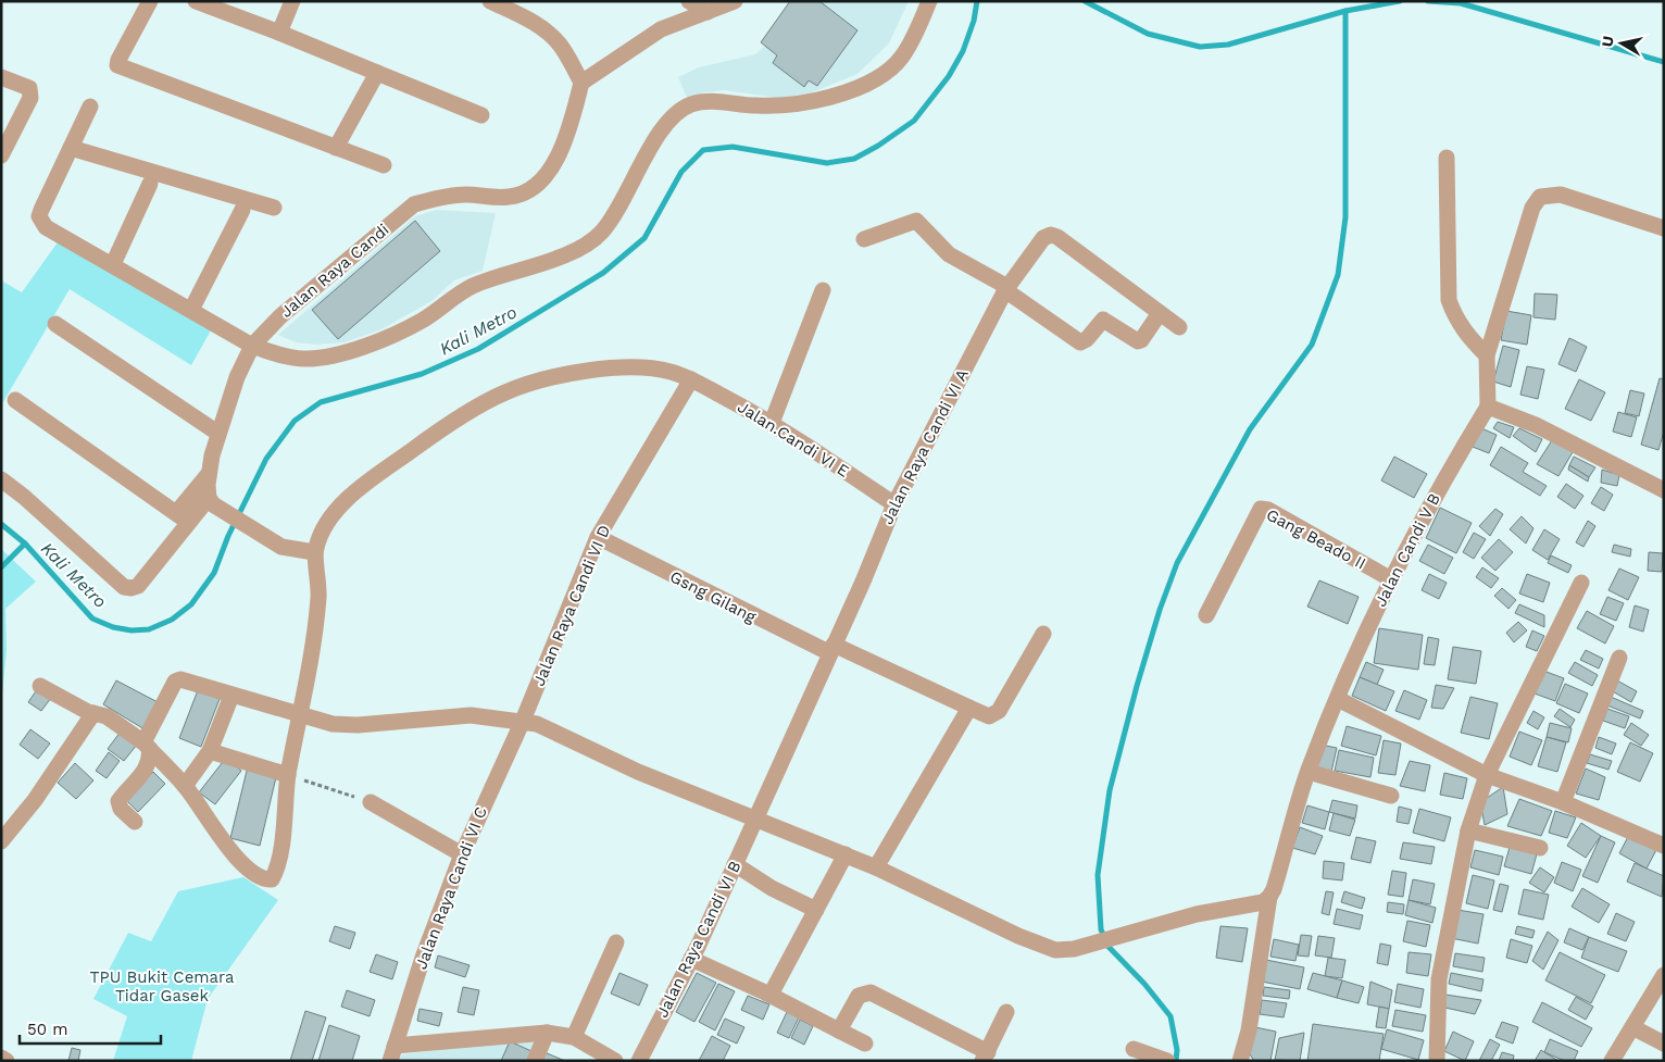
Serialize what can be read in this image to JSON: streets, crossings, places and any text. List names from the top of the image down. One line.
{"streets":{"street":["Jalan Raya Candi","Jalan.Candi VI E","Jalan Raya Candi VI A","Gang Beado II","Jalan Candi V B","Gsng Gilang","Jalan Raya Candi VI D","Jalan Raya Candi VI C","Jalan Raya Candi VI B"]},"crossings":[["Jalan.Candi VI E","Jalan Raya Candi VI A"],["Jalan.Candi VI E","Jalan Raya Candi VI D"],["Jalan Raya Candi VI A","Gsng Gilang"],["Jalan Raya Candi VI A","Jalan Raya Candi VI B"],["Gang Beado II","Jalan Candi V B"],["Gsng Gilang","Jalan Raya Candi VI D"],["Jalan Raya Candi VI D","Jalan Raya Candi VI C"]],"water":["Kali Metro"],"parks":["TPU Bukit Cemara Tidar Gasek"],"scale_bar":"50 m","north":"left"}
